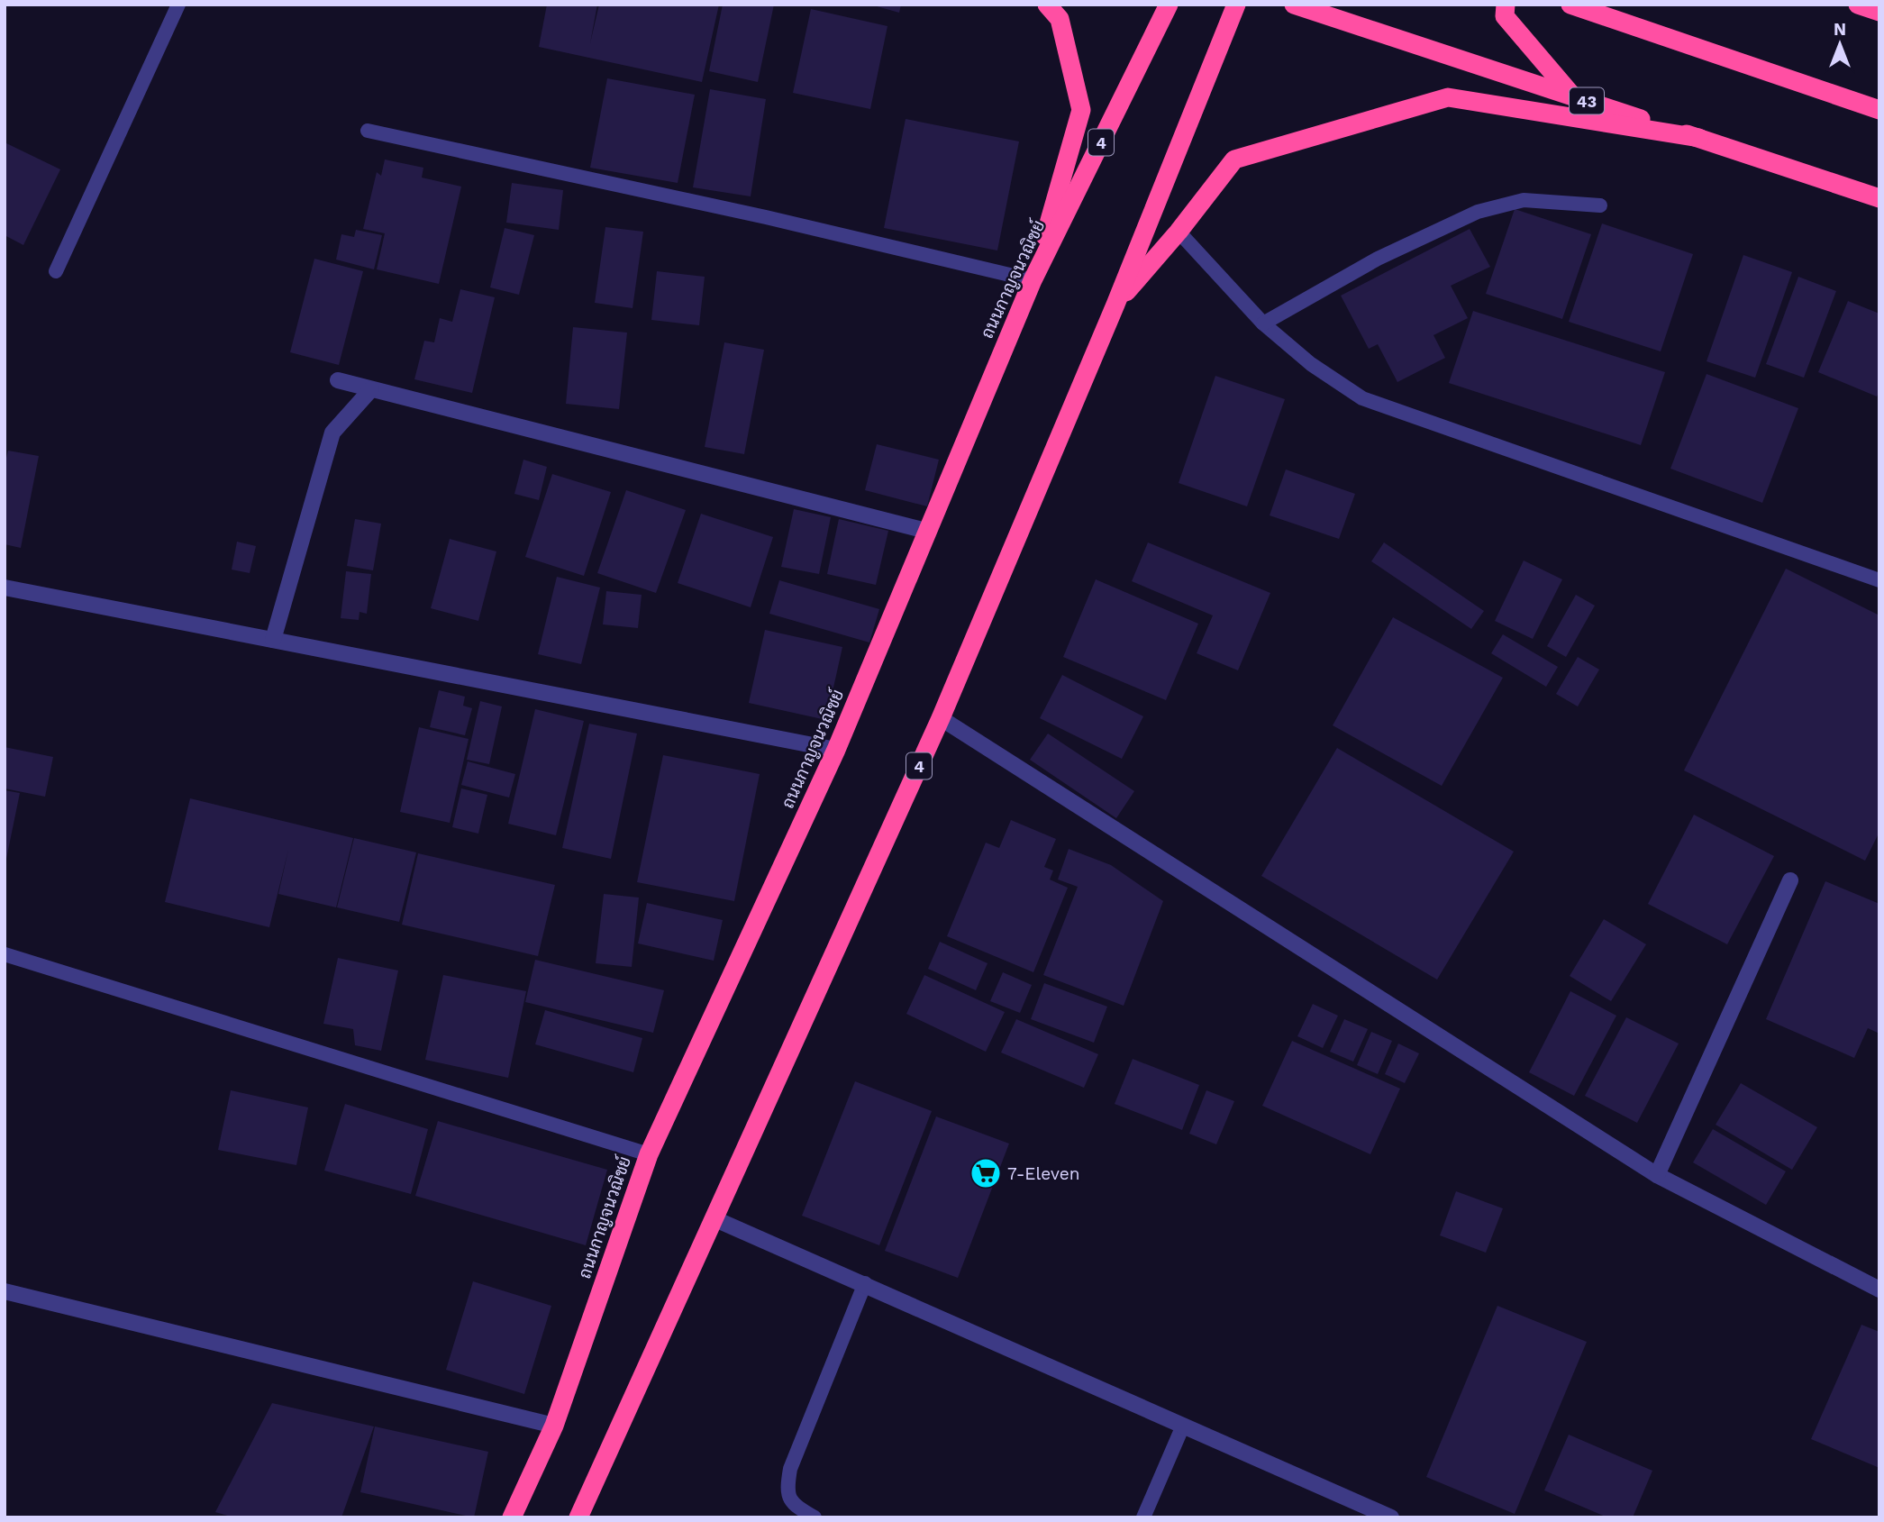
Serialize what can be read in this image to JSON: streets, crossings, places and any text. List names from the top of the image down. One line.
{"streets":{"highway":["43","4","ถนนกาญจนวณิชย์"]},"places":{"supermarket":["7-Eleven"]},"north":"top"}
